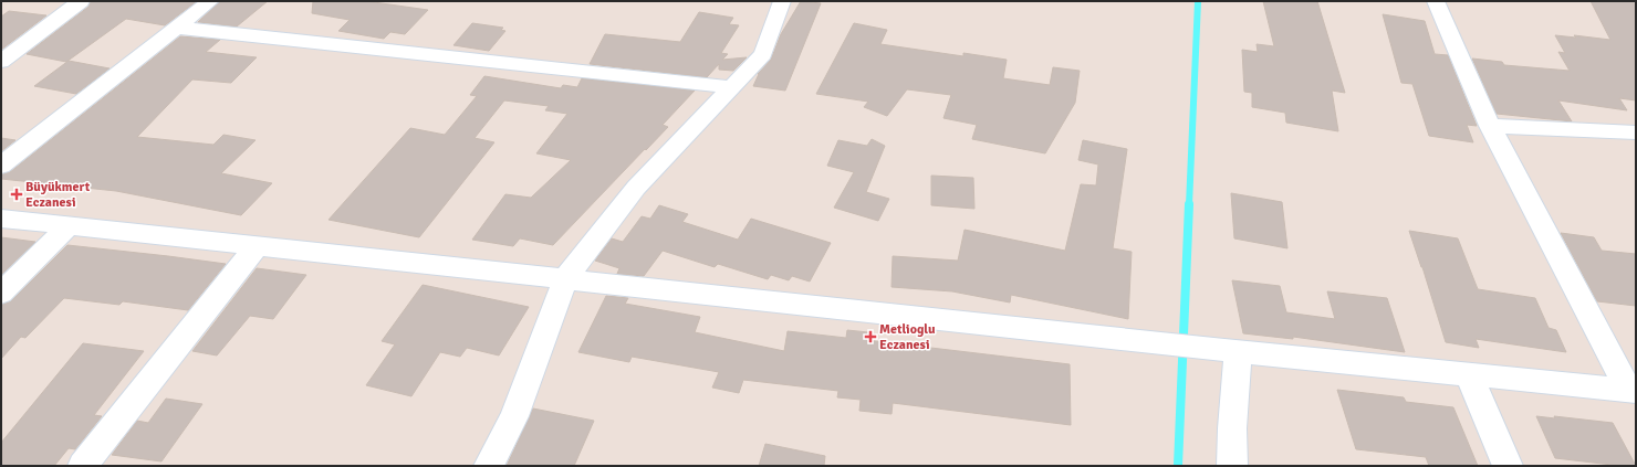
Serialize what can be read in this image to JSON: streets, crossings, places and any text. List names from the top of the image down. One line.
{"places":{"health":["Büyükmert Eczanesi","Metlioglu Eczanesi"]}}
